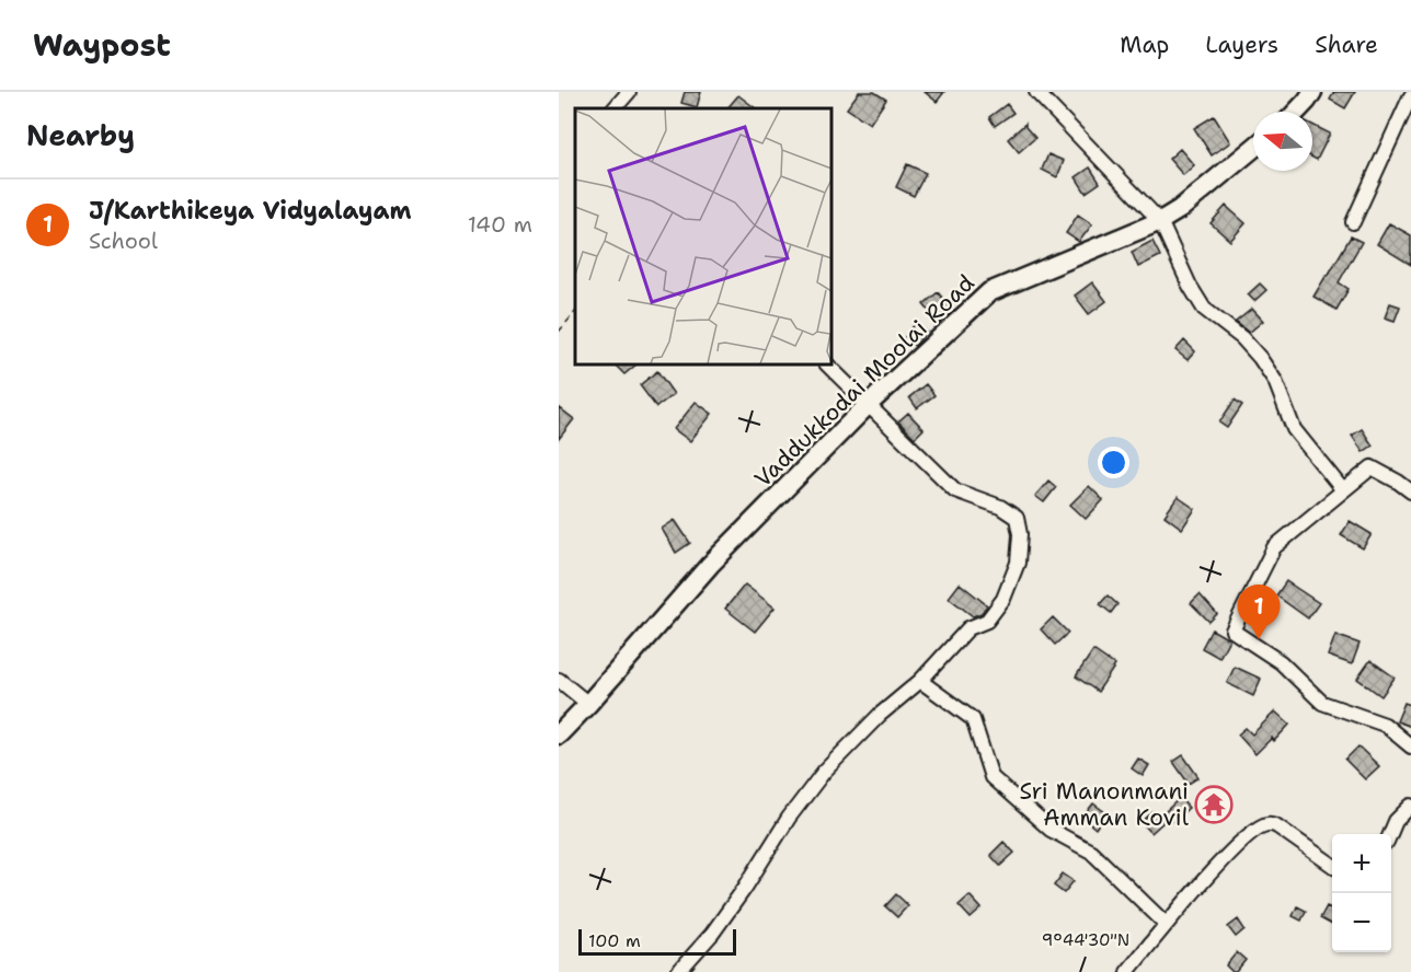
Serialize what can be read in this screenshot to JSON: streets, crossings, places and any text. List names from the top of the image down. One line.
{"streets":{"street":["Vaddukkodai Moolai Road"]},"places":{"temple":["Sri Manonmani Amman Kovil"]},"scale_bar":"100 m","north":"left","page":{"header":"Waypost","nav":["Map","Layers","Share"],"heading":"Nearby","list":[{"mark":"1","name":"J/Karthikeya Vidyalayam","note":"School","value":"140 m"}],"pins":"1","map_buttons":["+","−"],"scale":"100 m"},"coordinates":["9°44'30\"N"]}
